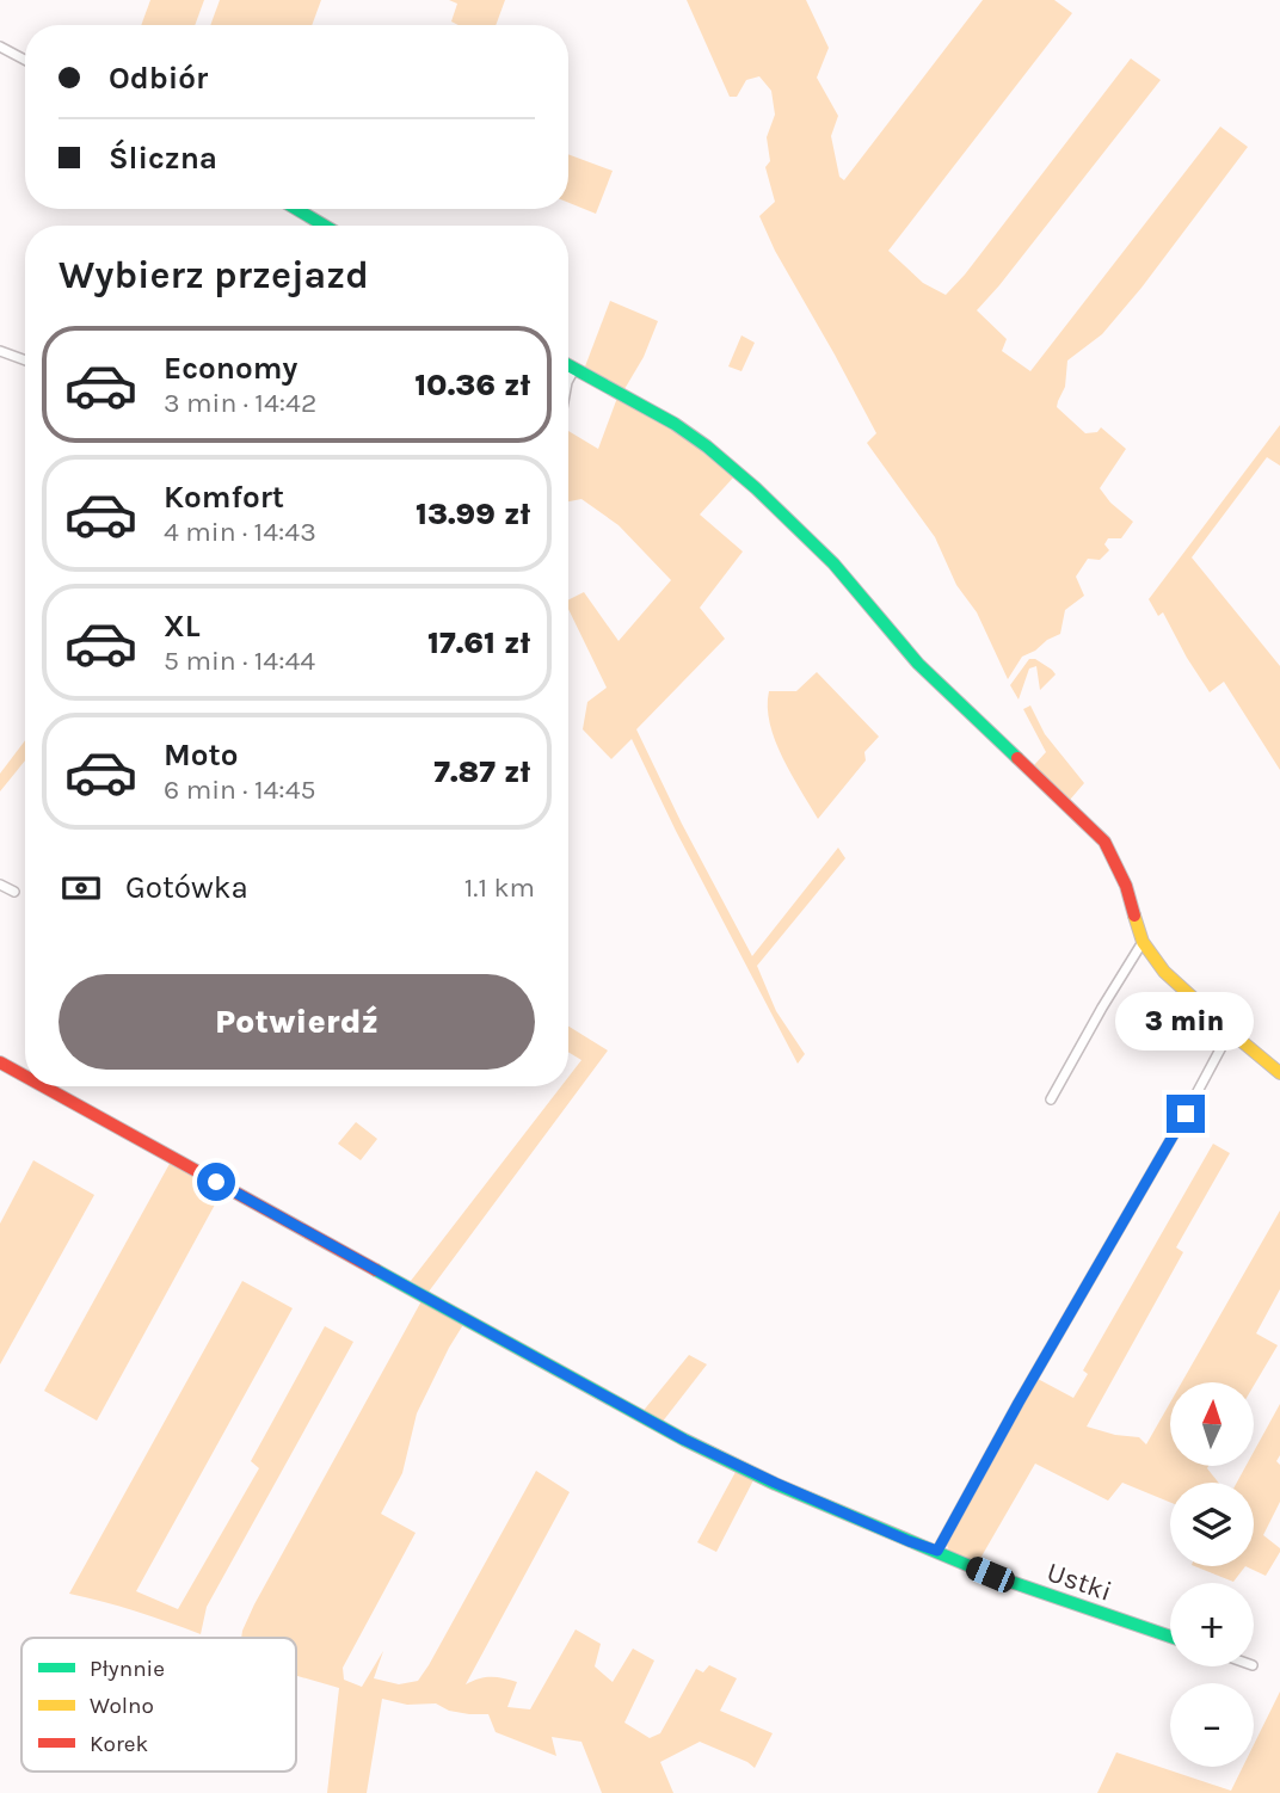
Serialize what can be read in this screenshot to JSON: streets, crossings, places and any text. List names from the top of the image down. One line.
{"streets":{"street":["Ustki"]},"legend":["Płynnie","Wolno","Korek"],"north":"top","page":{"banner":["Odbiór","Śliczna"],"heading":"Wybierz przejazd","list":[{"name":"Economy","note":"3 min · 14:42","value":"10.36 zł"},{"name":"Komfort","note":"4 min · 14:43","value":"13.99 zł"},{"name":"XL","note":"5 min · 14:44","value":"17.61 zł"},{"name":"Moto","note":"6 min · 14:45","value":"7.87 zł"}],"pay":["Gotówka","1.1 km"],"buttons":"Potwierdź","bubble":"3 min","map_buttons":["+","−"]}}
